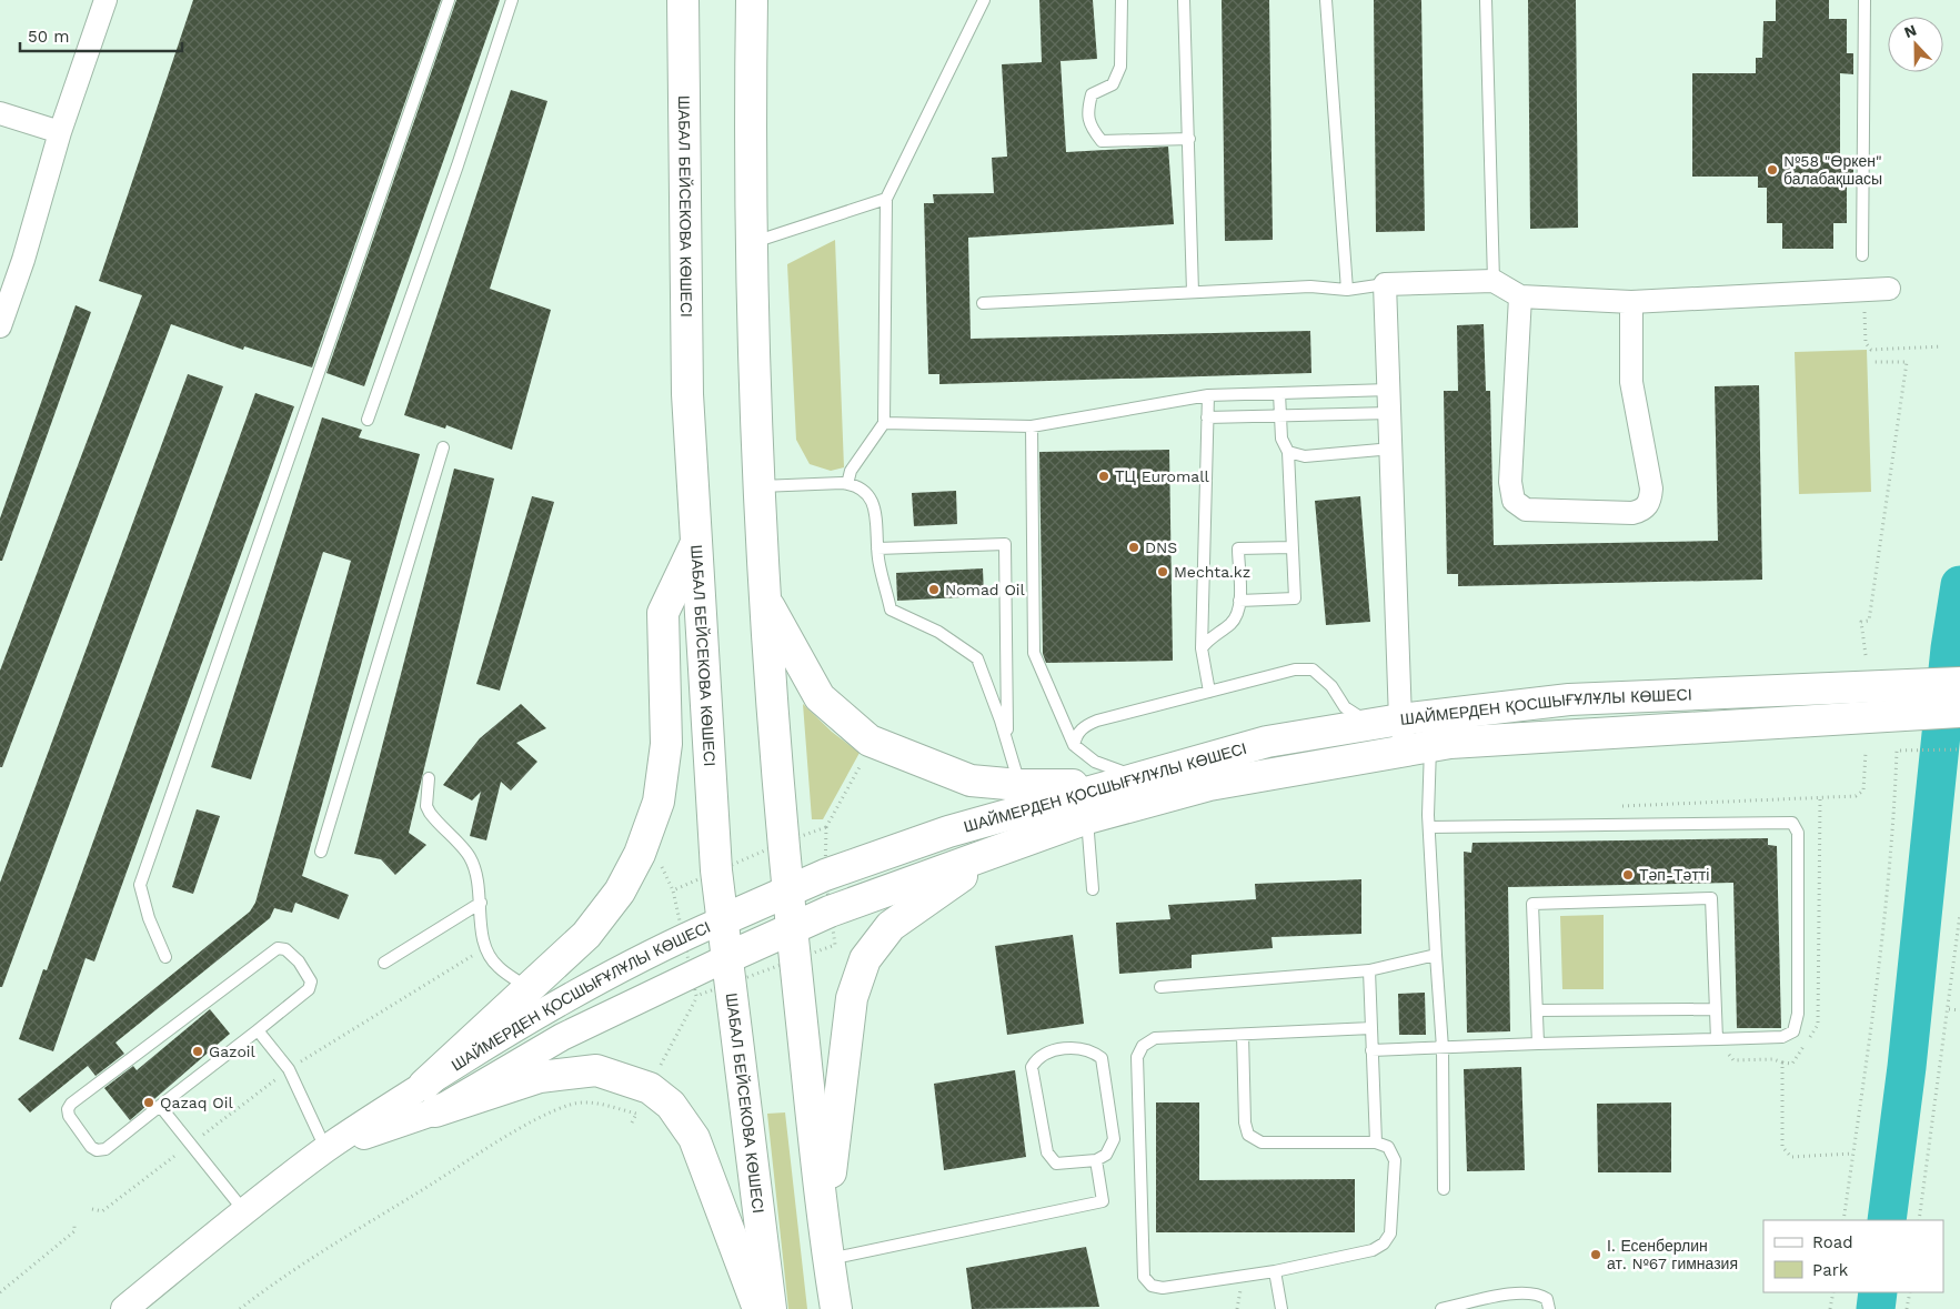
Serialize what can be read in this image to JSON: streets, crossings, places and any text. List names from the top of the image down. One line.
{"streets":{"main road":["ШАБАЛ БЕЙСЕКОВА КӨШЕСІ","ШАЙМЕРДЕН ҚОСШЫҒҰЛҰЛЫ КӨШЕСІ"]},"crossings":[["ШАБАЛ БЕЙСЕКОВА КӨШЕСІ","ШАЙМЕРДЕН ҚОСШЫҒҰЛҰЛЫ КӨШЕСІ"]],"places":["№58 \"Өркен\" балабақшасы","ТЦ Euromall","DNS","Mechta.kz","Nomad Oil","Тәп-Тәтті","Gazoil","Qazaq Oil","І. Есенберлин ат. №67 гимназия"],"legend":["Road","Park"],"scale_bar":"50 m","north":"top"}
